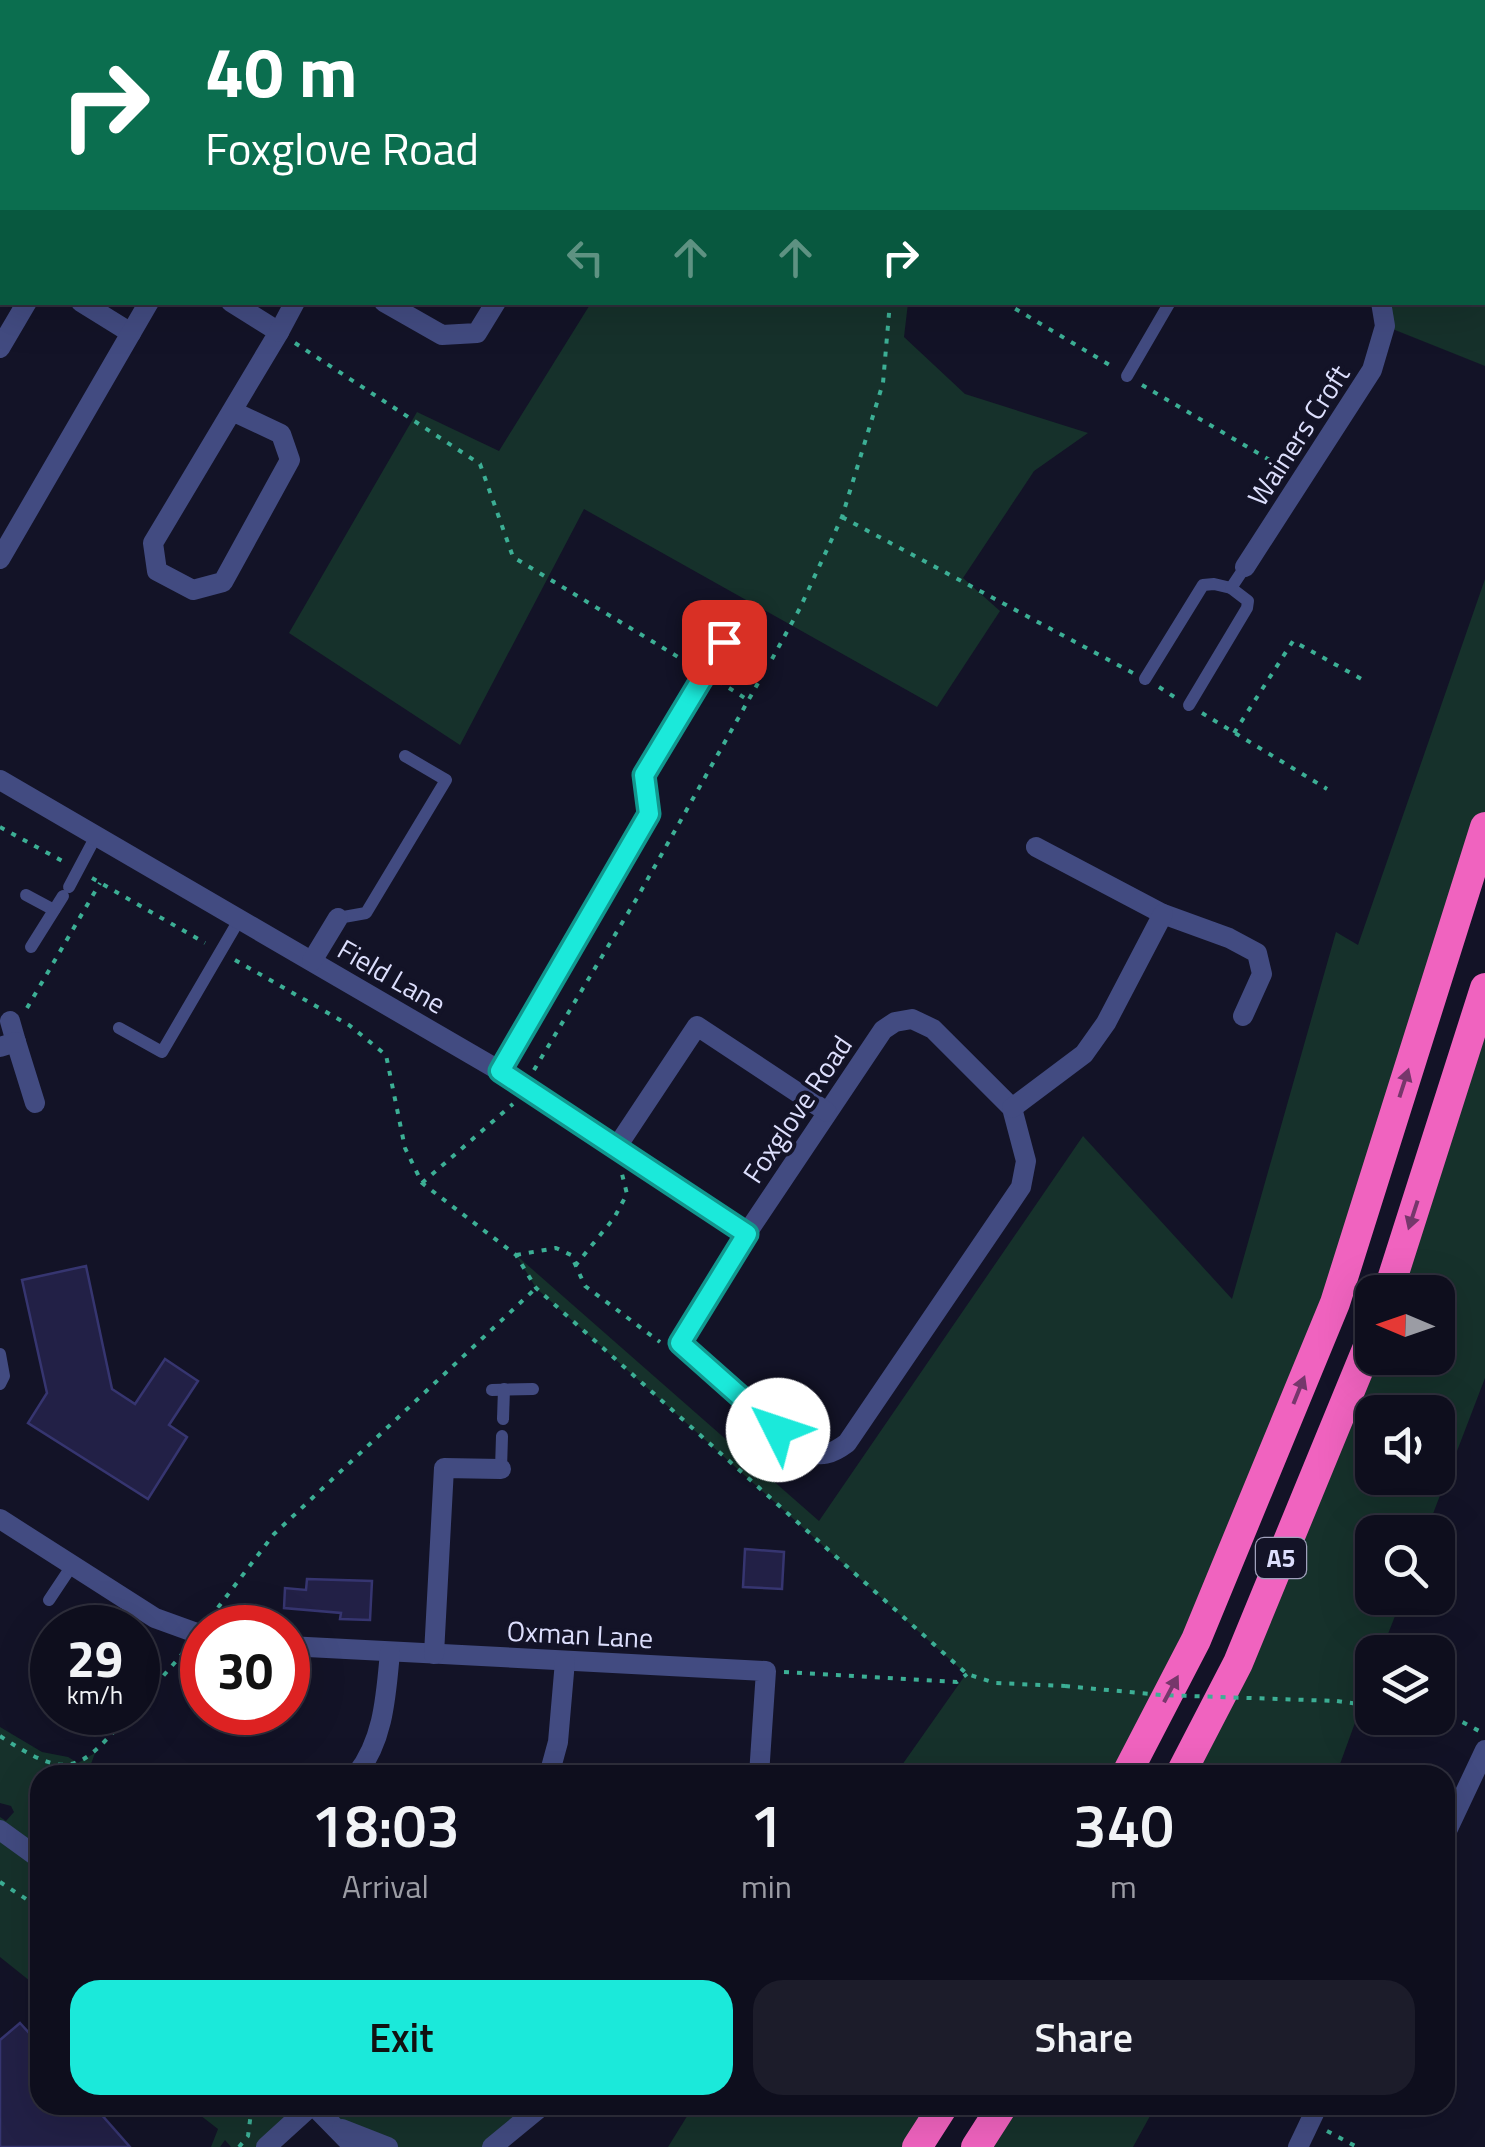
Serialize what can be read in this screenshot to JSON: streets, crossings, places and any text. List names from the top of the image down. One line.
{"streets":{"highway":["A5"],"street":["Wainers Croft","Field Lane","Foxglove Road","Oxman Lane"]},"crossings":[["Field Lane","Foxglove Road"]],"north":"left","page":{"turn":["40 m","Foxglove Road"],"speed":"29 km/h","limit":"30","eta":["18:03","Arrival","1","min","340","m"],"buttons":["Exit","Share"]}}
